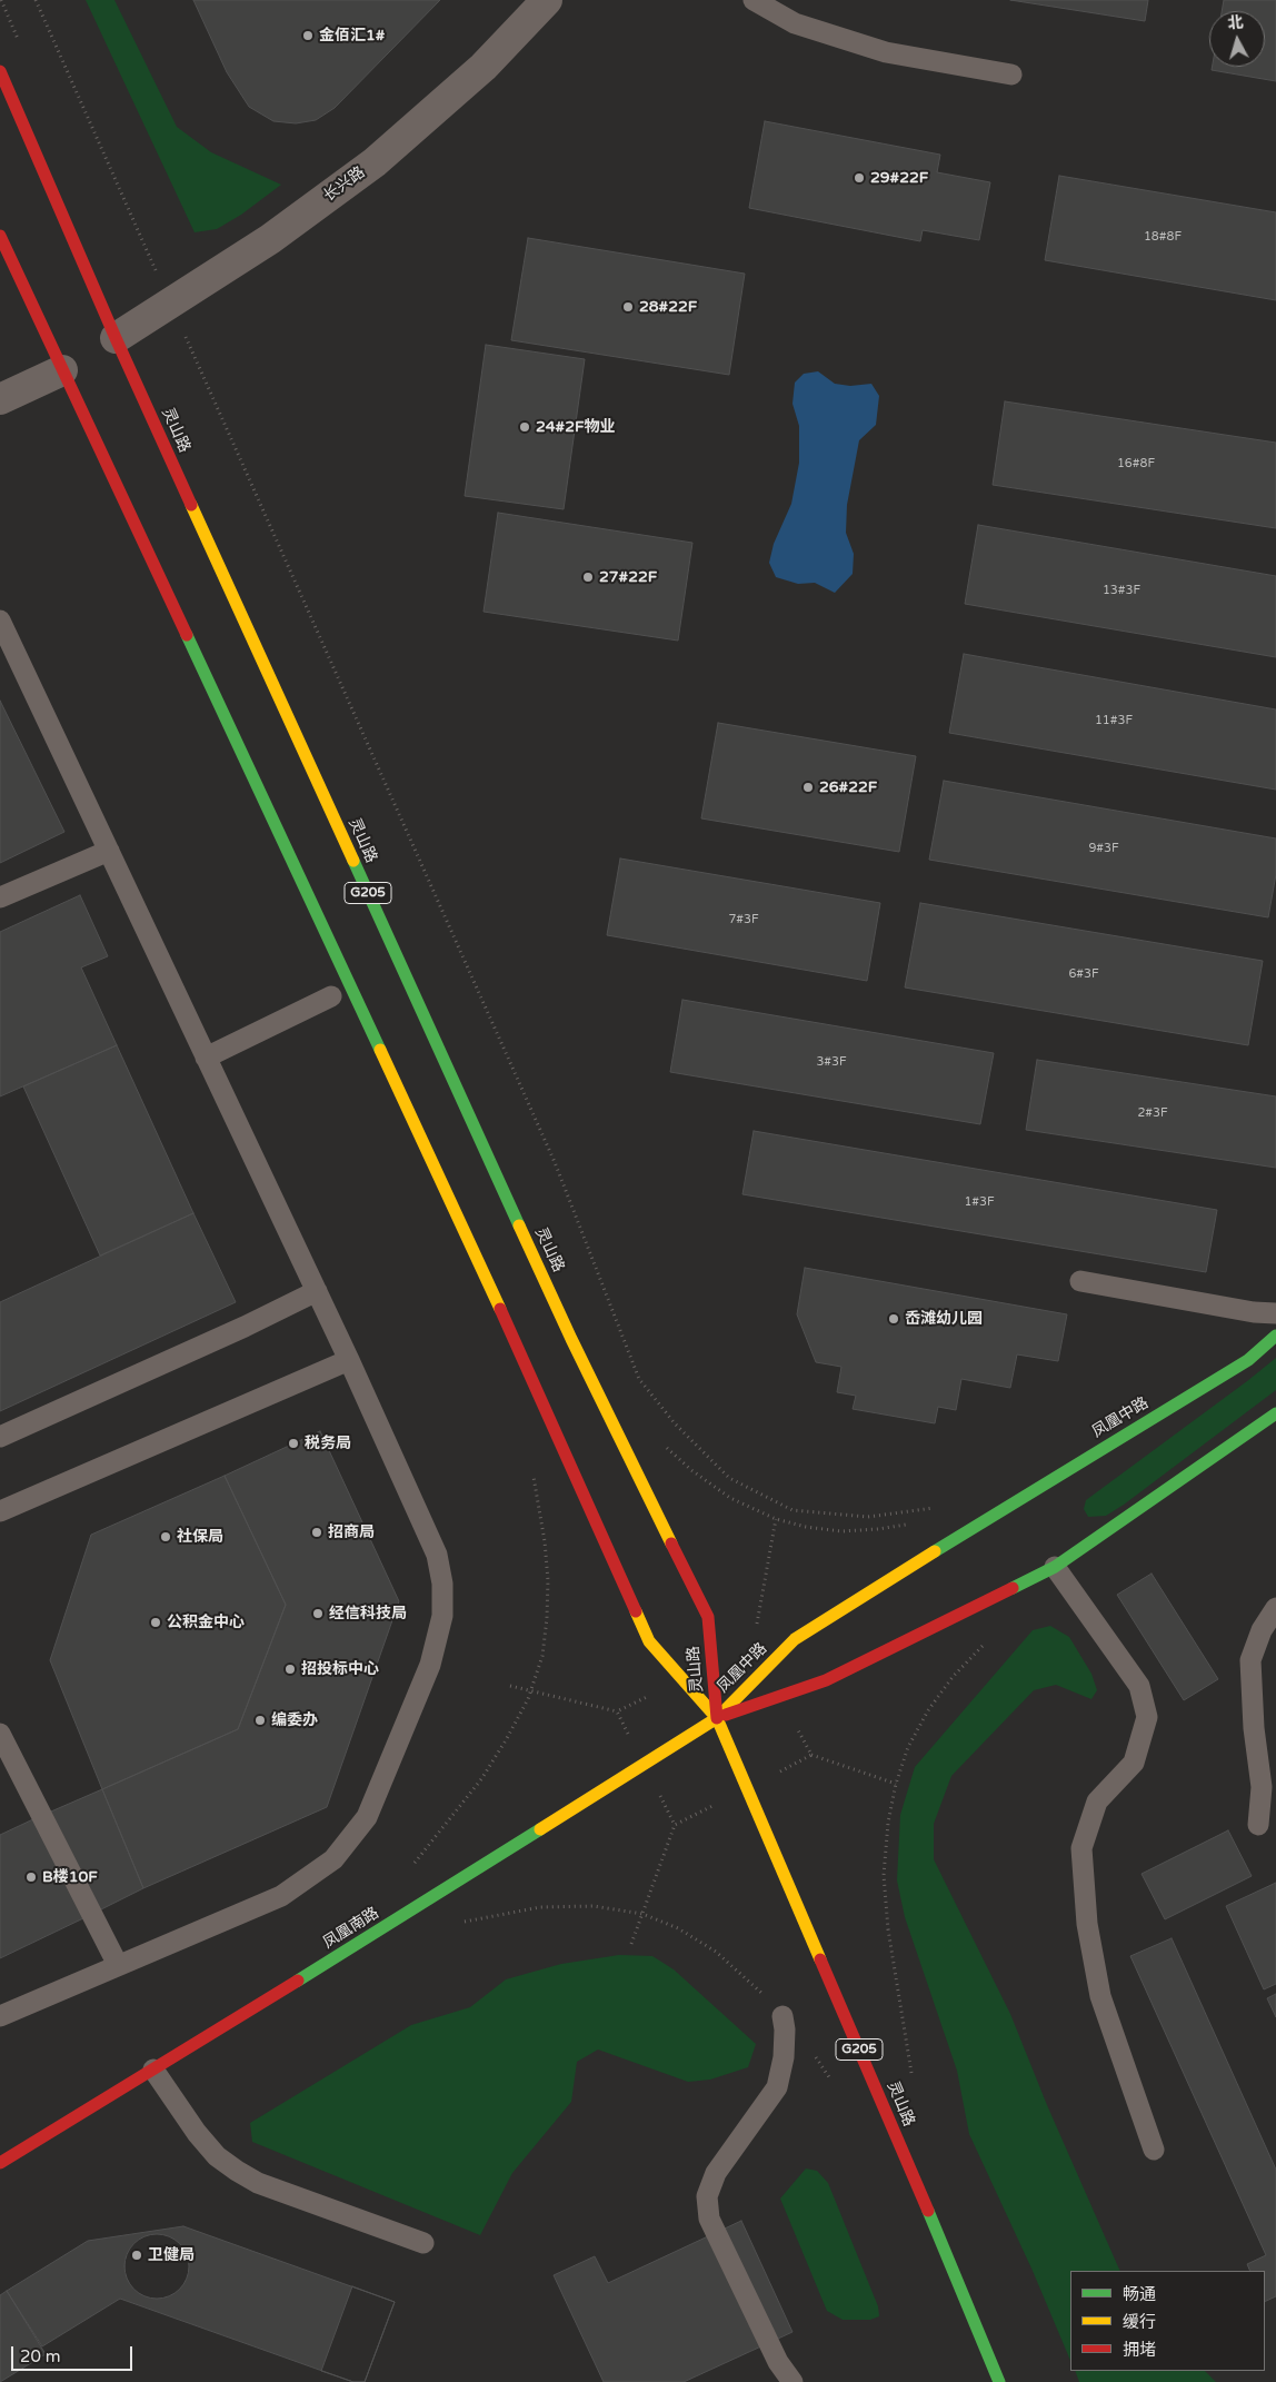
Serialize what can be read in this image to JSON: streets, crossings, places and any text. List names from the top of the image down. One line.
{"streets":{"main road":["灵山路","G205","凤凰中路","凤凰南路"],"street":["长兴路"]},"crossings":[["长兴路","灵山路"],["灵山路","凤凰中路"],["灵山路","凤凰南路"],["凤凰中路","凤凰南路"]],"places":["金佰汇1#","29#22F","28#22F","24#2F物业","27#22F","26#22F","岙滩幼儿园","税务局","招商局","社保局","经信科技局","公积金中心","招投标中心","编委办","B楼10F","卫健局"],"house_numbers":["18#8F","16#8F","13#3F","11#3F","9#3F","7#3F","6#3F","3#3F","2#3F","1#3F"],"legend":["畅通","缓行","拥堵"],"scale_bar":"20 m","north":"top"}
